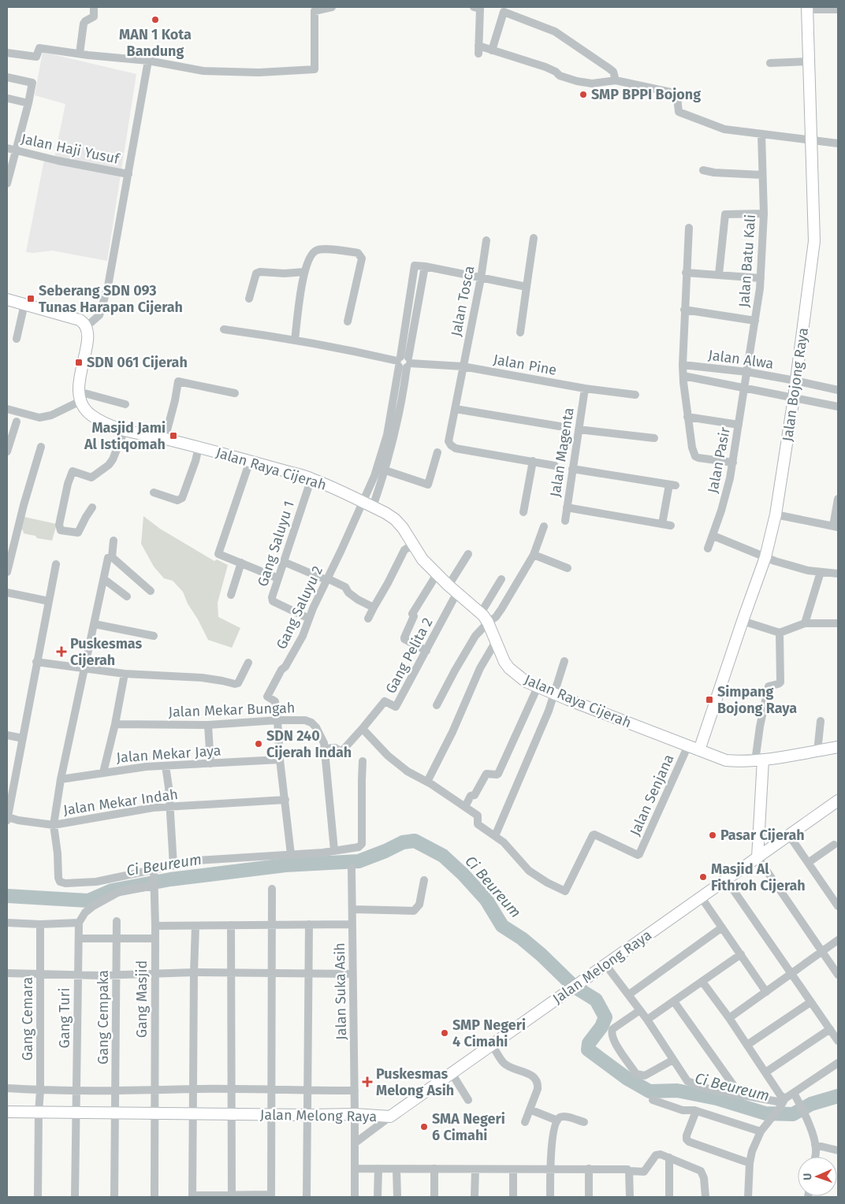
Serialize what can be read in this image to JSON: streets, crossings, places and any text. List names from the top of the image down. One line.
{"streets":{"main road":["Jalan Bojong Raya","Jalan Raya Cijerah","Jalan Melong Raya"],"street":["Jalan Haji Yusuf","Jalan Batu Kali","Jalan Tosca","Jalan Alwa","Jalan Pine","Jalan Magenta","Jalan Pasir","Gang Saluyu 1","Gang Saluyu 2","Gang Pelita 2","Jalan Mekar Bungah","Jalan Mekar Jaya","Jalan Senjana","Jalan Mekar Indah","Jalan Suka Asih","Gang Masjid","Gang Cempaka","Gang Turi","Gang Cemara"]},"crossings":[["Jalan Batu Kali","Jalan Alwa"],["Jalan Batu Kali","Jalan Pasir"],["Jalan Tosca","Jalan Pine"],["Jalan Alwa","Jalan Bojong Raya"],["Jalan Alwa","Jalan Pasir"],["Jalan Pine","Jalan Magenta"],["Jalan Pine","Gang Saluyu 2"],["Jalan Bojong Raya","Jalan Raya Cijerah"],["Jalan Raya Cijerah","Gang Saluyu 1"],["Jalan Raya Cijerah","Gang Saluyu 2"],["Jalan Raya Cijerah","Gang Pelita 2"],["Jalan Raya Cijerah","Jalan Senjana"],["Gang Saluyu 1","Gang Saluyu 2"],["Gang Saluyu 2","Jalan Mekar Bungah"],["Gang Pelita 2","Jalan Mekar Bungah"],["Jalan Melong Raya","Jalan Suka Asih"],["Jalan Melong Raya","Gang Masjid"],["Jalan Melong Raya","Gang Cempaka"],["Jalan Melong Raya","Gang Turi"],["Jalan Melong Raya","Gang Cemara"]],"water":["Ci Beureum"],"places":{"other":["MAN 1 Kota Bandung","SMP BPPI Bojong","SDN 240 Cijerah Indah","Pasar Cijerah","Masjid Al Fithroh Cijerah","SMP Negeri 4 Cimahi","SMA Negeri 6 Cimahi"],"transit":["Seberang SDN 093 Tunas Harapan Cijerah","SDN 061 Cijerah","Masjid Jami Al Istiqomah","Simpang Bojong Raya"],"health":["Puskesmas Cijerah","Puskesmas Melong Asih"]},"north":"left"}
